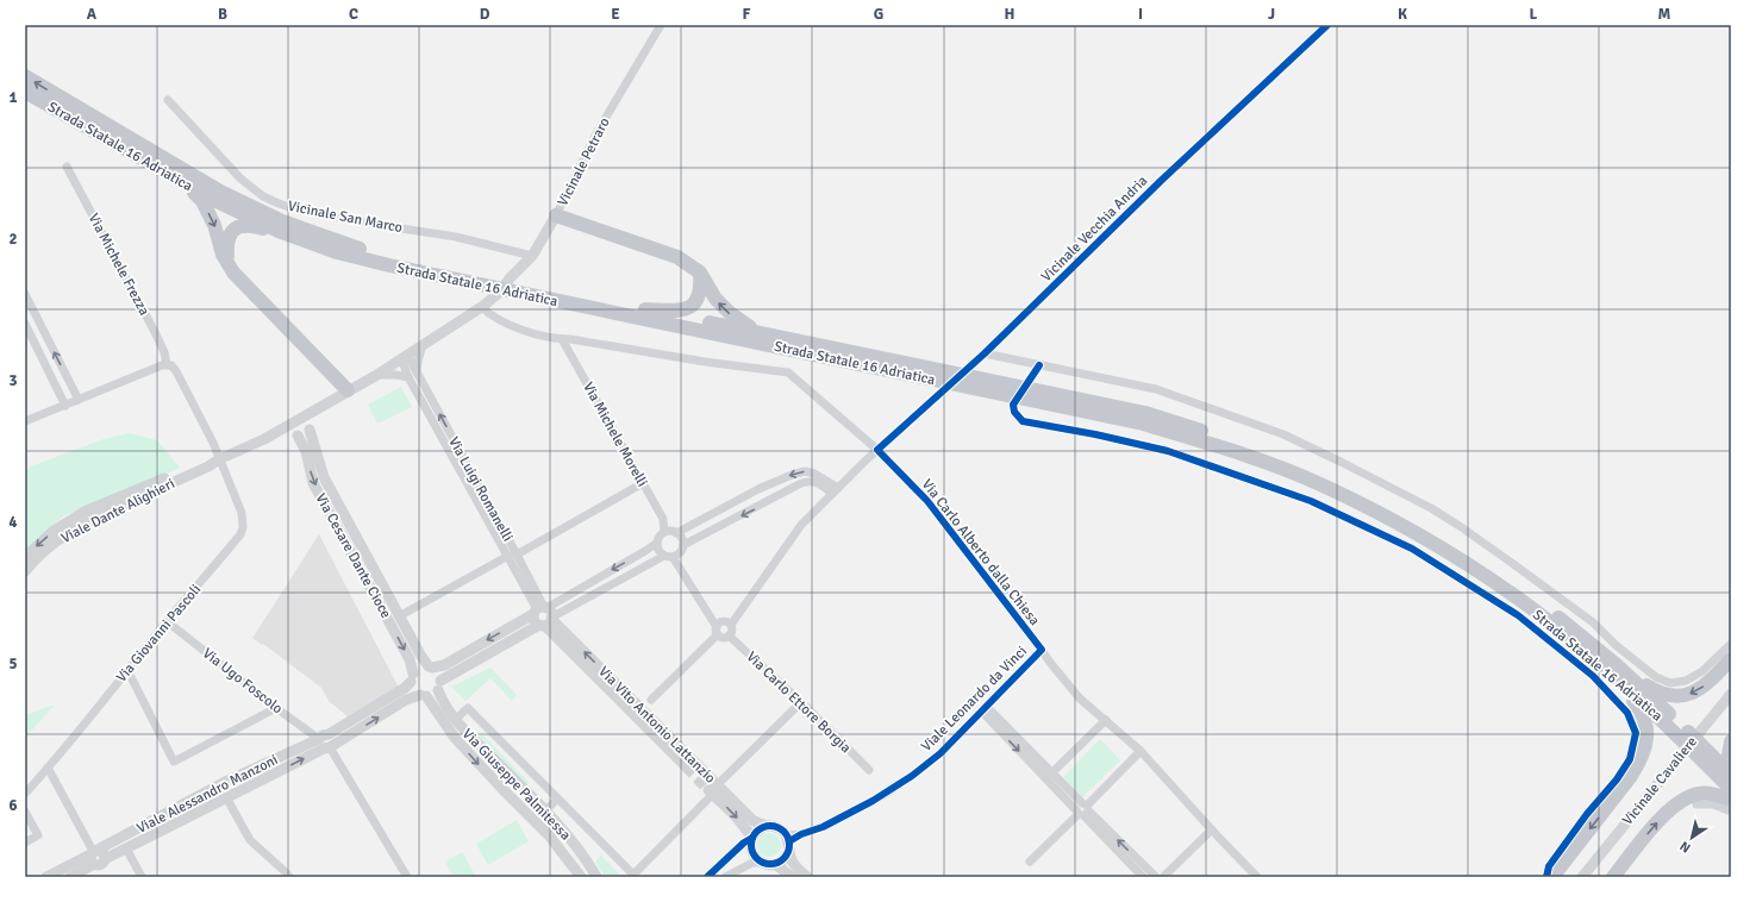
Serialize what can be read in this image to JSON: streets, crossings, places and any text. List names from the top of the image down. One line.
{"streets":{"highway":["Strada Statale 16 Adriatica"],"street":["Vicinale Petraro","Vicinale San Marco","Vicinale Vecchia Andria","Via Michele Frezza","Via Michele Morelli","Via Luigi Romanelli","Viale Dante Alighieri","Via Carlo Alberto dalla Chiesa","Via Cesare Dante Cioce","Via Giovanni Pascoli","Via Ugo Foscolo","Viale Leonardo da Vinci","Via Carlo Ettore Borgia","Via Vito Antonio Lattanzio","Vicinale Cavaliere","Via Giuseppe Palmitessa","Viale Alessandro Manzoni"]},"crossings":[["Vicinale Petraro","Vicinale San Marco"],["Vicinale Petraro","Via Luigi Romanelli"],["Vicinale Petraro","Viale Dante Alighieri"],["Vicinale Petraro","Via Carlo Alberto dalla Chiesa"],["Vicinale Vecchia Andria","Via Carlo Alberto dalla Chiesa"],["Via Michele Frezza","Via Giovanni Pascoli"],["Via Michele Morelli","Via Carlo Alberto dalla Chiesa"],["Via Luigi Romanelli","Viale Dante Alighieri"],["Via Luigi Romanelli","Via Vito Antonio Lattanzio"],["Viale Dante Alighieri","Via Cesare Dante Cioce"],["Viale Dante Alighieri","Via Giovanni Pascoli"],["Via Carlo Alberto dalla Chiesa","Viale Leonardo da Vinci"],["Via Cesare Dante Cioce","Via Giuseppe Palmitessa"],["Via Giovanni Pascoli","Via Ugo Foscolo"],["Via Ugo Foscolo","Viale Alessandro Manzoni"],["Viale Leonardo da Vinci","Via Vito Antonio Lattanzio"]],"north":"bottom left","grid":{"columns":["A","B","C","D","E","F","G","H","I","J","K","L","M"],"rows":["1","2","3","4","5","6"]}}
